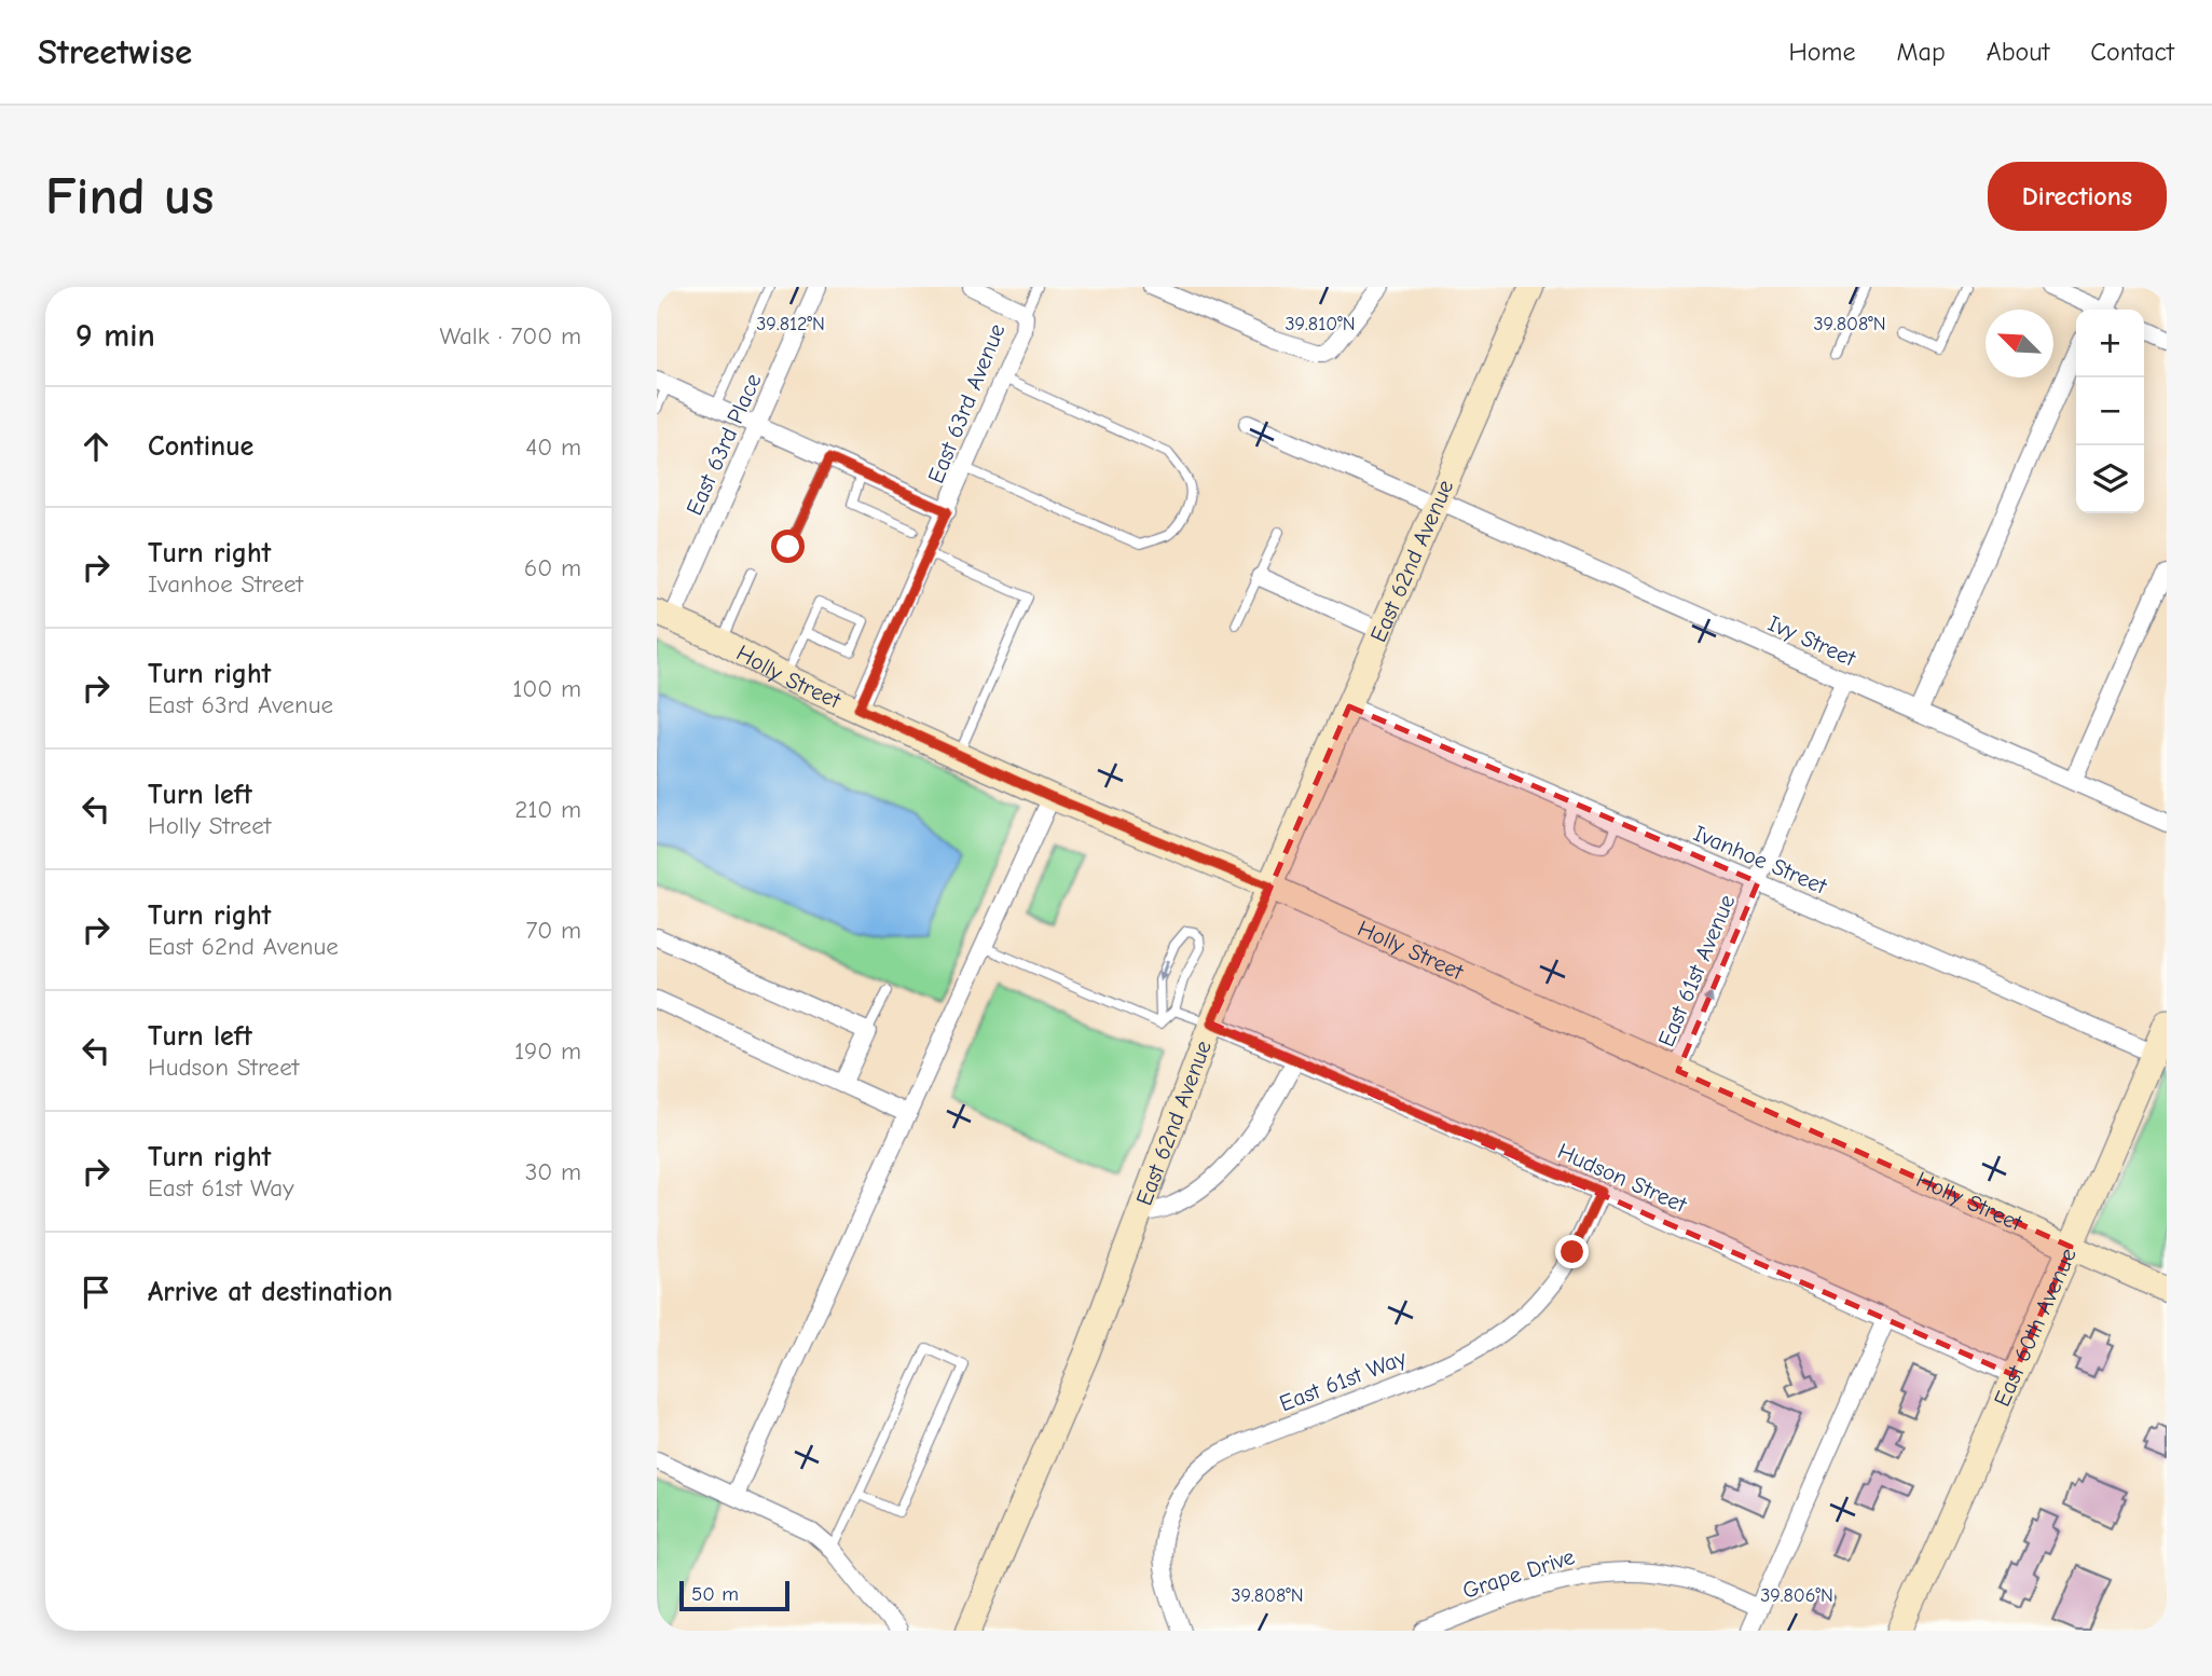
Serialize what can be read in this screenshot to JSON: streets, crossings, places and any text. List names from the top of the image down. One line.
{"streets":{"street":["East 63rd Avenue","East 63rd Place","East 62nd Avenue","Ivy Street","Holly Street","Ivanhoe Street","East 61st Avenue","Hudson Street","East 60th Avenue","East 61st Way","Grape Drive"]},"crossings":[["East 63rd Avenue","Holly Street"],["East 63rd Place","Holly Street"],["East 62nd Avenue","Ivy Street"],["East 62nd Avenue","Holly Street"],["East 62nd Avenue","Ivanhoe Street"],["East 62nd Avenue","Hudson Street"],["Ivy Street","East 61st Avenue"],["Holly Street","East 61st Avenue"],["Holly Street","East 60th Avenue"],["Ivanhoe Street","East 61st Avenue"],["Ivanhoe Street","East 60th Avenue"],["Hudson Street","East 60th Avenue"],["Hudson Street","East 61st Way"]],"one_way":["East 61st Avenue"],"scale_bar":"50 m","north":"top left","page":{"header":"Streetwise","nav":["Home","Map","About","Contact"],"buttons":"Directions","title":"Find us","heading":["9 min","Walk · 700 m"],"map_buttons":["+","−"],"list":[["Continue","40 m"],["Turn right","Ivanhoe Street","60 m"],["Turn right","East 63rd Avenue","100 m"],["Turn left","Holly Street","210 m"],["Turn right","East 62nd Avenue","70 m"],["Turn left","Hudson Street","190 m"],["Turn right","East 61st Way","30 m"],"Arrive at destination"],"scale":"50 m"},"coordinates":["39.812°N","39.810°N","39.808°N","39.806°N"]}
